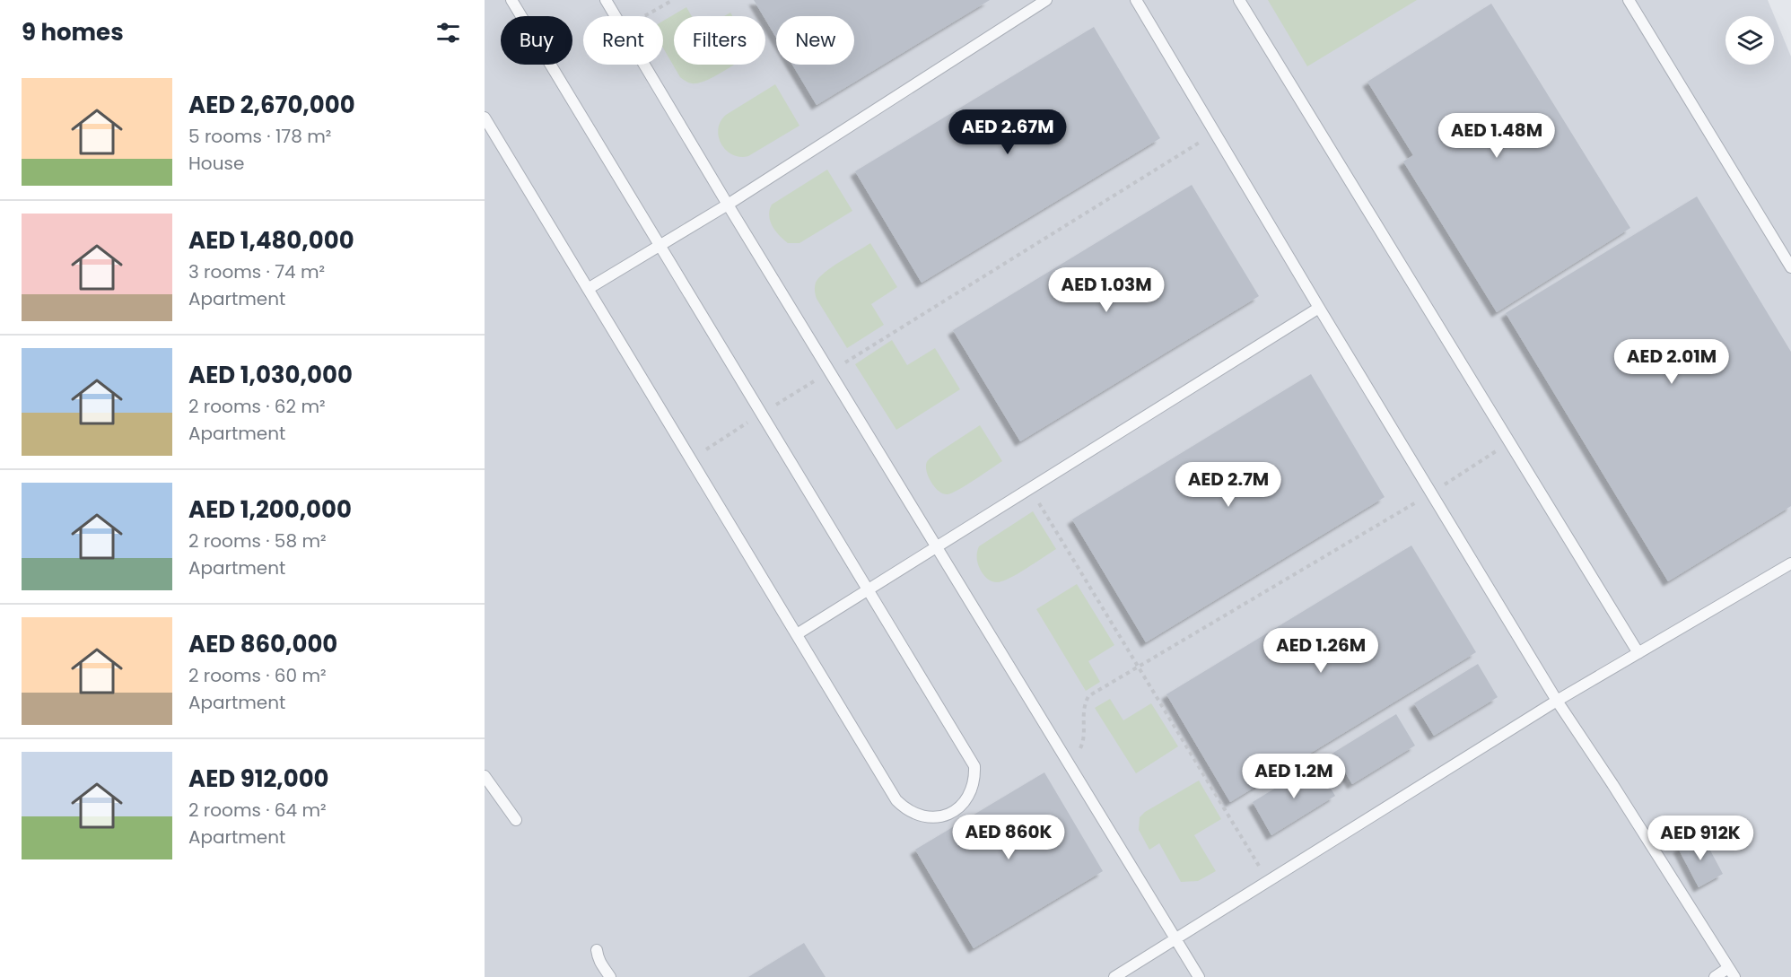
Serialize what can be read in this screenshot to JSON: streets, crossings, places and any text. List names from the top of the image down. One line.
{"page":{"heading":"9 homes","chip":["Buy","Rent","Filters","New"],"list":[{"name":"AED 2,670,000","note":"5 rooms · 178 m² · House"},{"name":"AED 1,480,000","note":"3 rooms · 74 m² · Apartment"},{"name":"AED 1,030,000","note":"2 rooms · 62 m² · Apartment"},{"name":"AED 1,200,000","note":"2 rooms · 58 m² · Apartment"},{"name":"AED 860,000","note":"2 rooms · 60 m² · Apartment"},{"name":"AED 912,000","note":"2 rooms · 64 m² · Apartment"}],"price":["AED 2.67M","AED 1.48M","AED 1.03M","AED 2.01M","AED 2.7M","AED 1.26M","AED 1.2M","AED 860K","AED 912K"]}}
